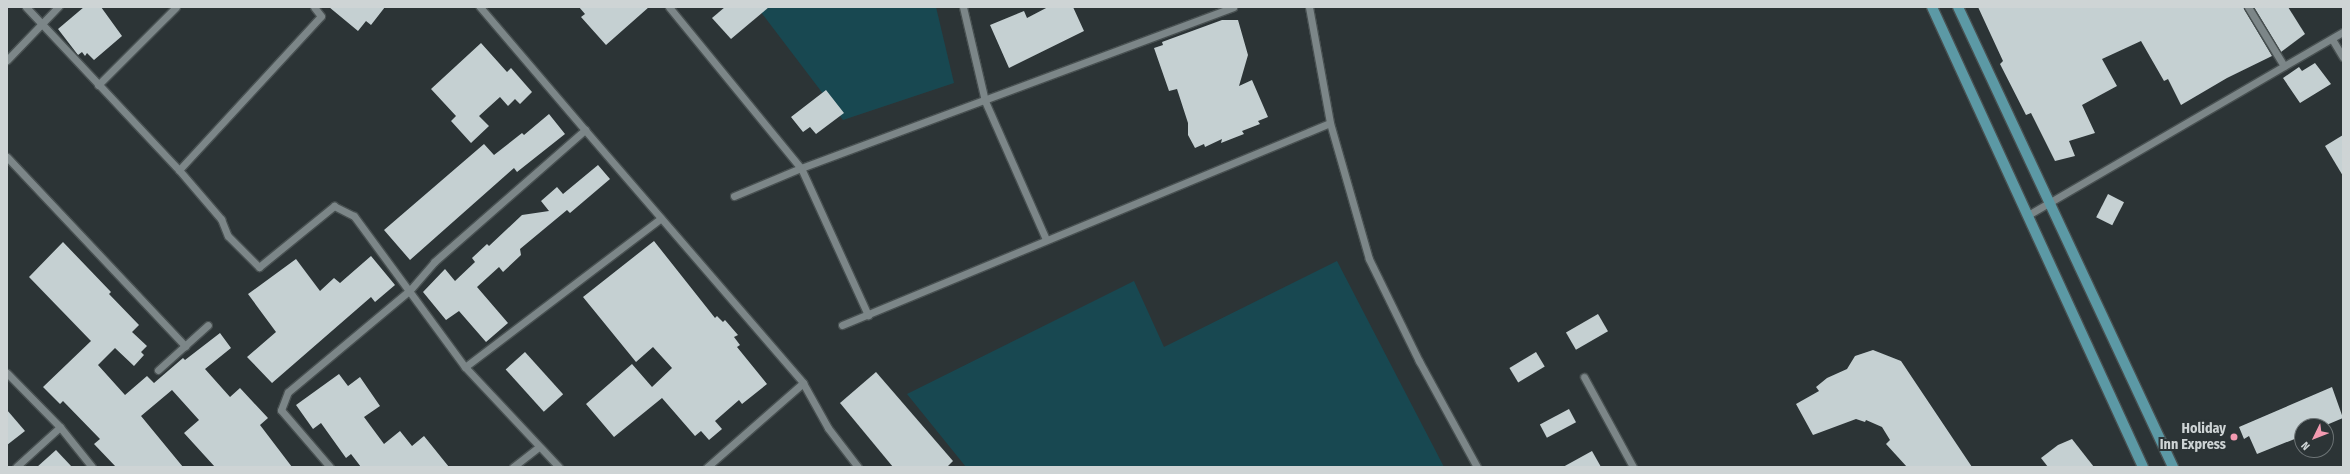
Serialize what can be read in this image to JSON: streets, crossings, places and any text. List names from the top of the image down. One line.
{"places":["Holiday Inn Express"],"north":"bottom left"}
